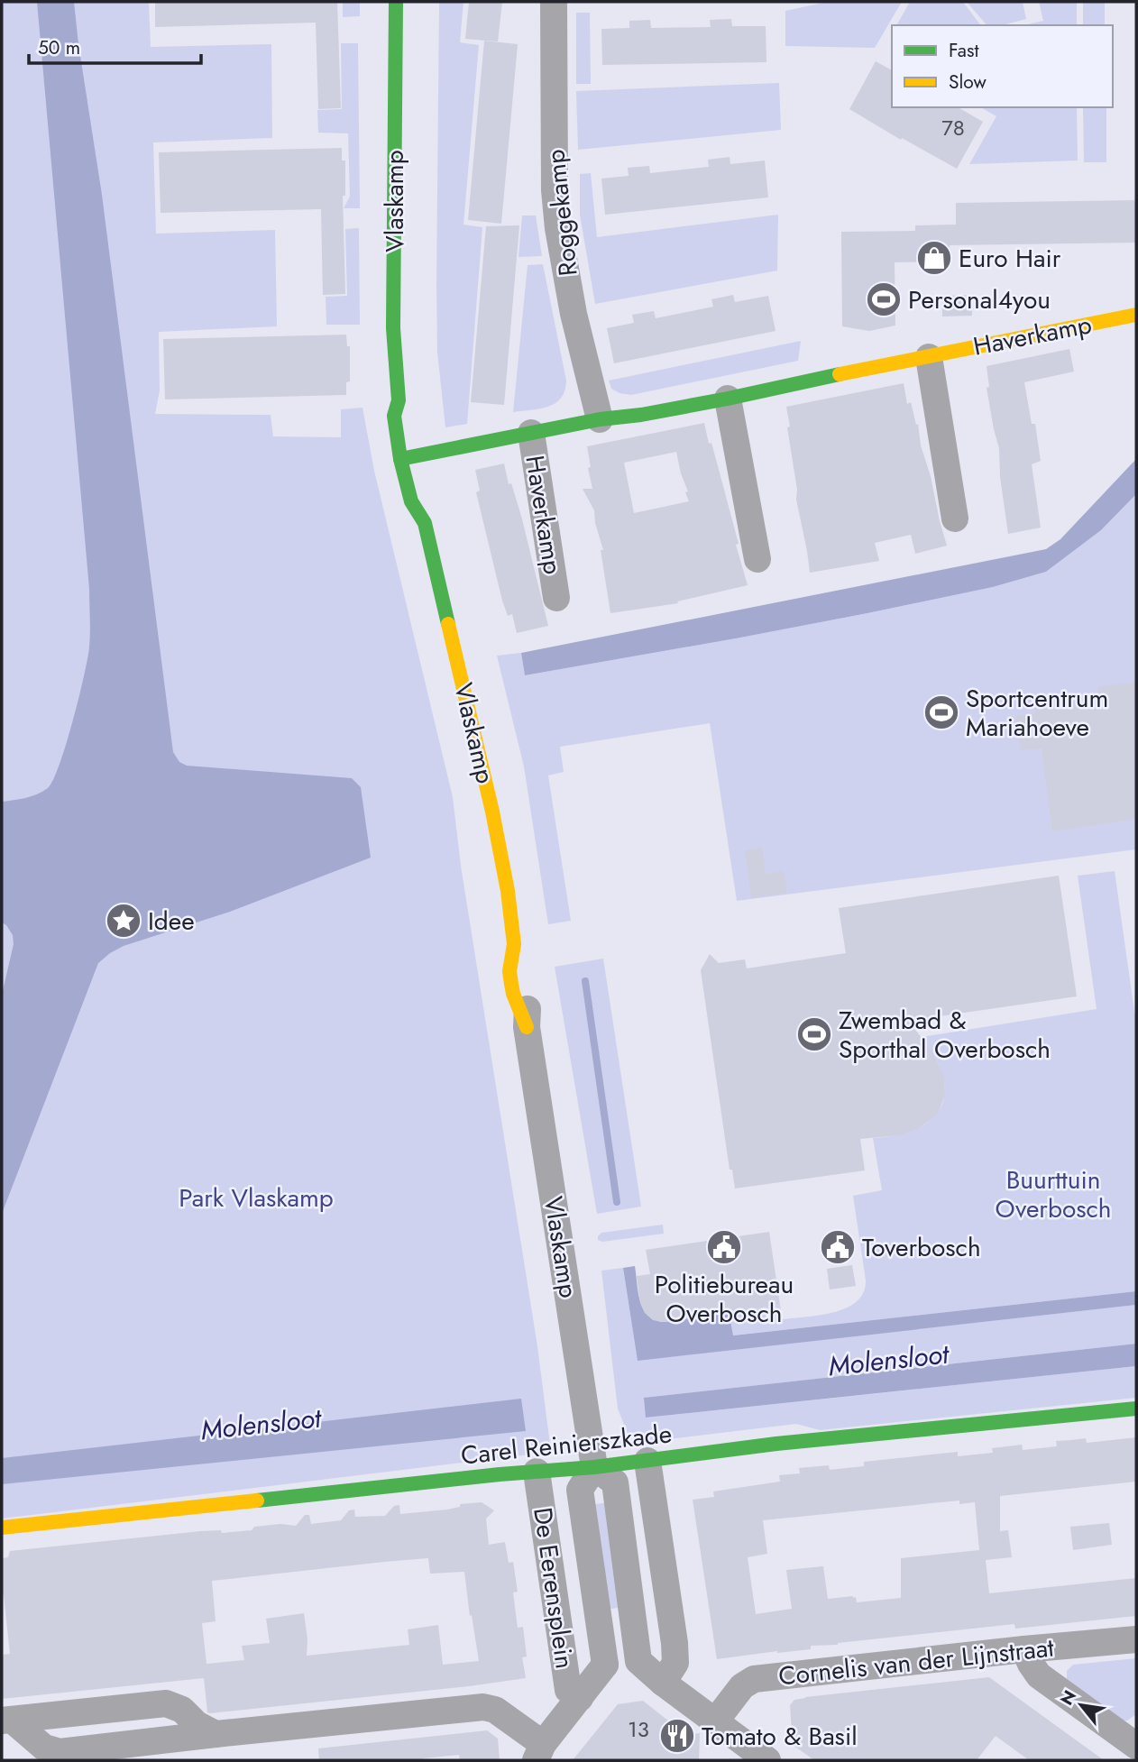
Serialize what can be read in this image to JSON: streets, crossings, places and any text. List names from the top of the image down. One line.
{"streets":{"street":["Vlaskamp","Roggekamp","Haverkamp","Carel Reinierszkade","De Eerensplein","Cornelis van der Lijnstraat"]},"crossings":[["Vlaskamp","Haverkamp"],["Vlaskamp","Carel Reinierszkade"],["Vlaskamp","De Eerensplein"],["Roggekamp","Haverkamp"],["Carel Reinierszkade","De Eerensplein"]],"water":["Molensloot"],"parks":["Buurttuin Overbosch","Park Vlaskamp"],"places":{"shop":["Euro Hair"],"sports":["Personal4you","Sportcentrum Mariahoeve","Zwembad & Sporthal Overbosch"],"place":["Idee"],"public building":["Politiebureau Overbosch","Toverbosch"],"restaurant":["Tomato & Basil"]},"house_numbers":["78","13"],"legend":["Fast","Slow"],"scale_bar":"50 m","north":"top left"}
